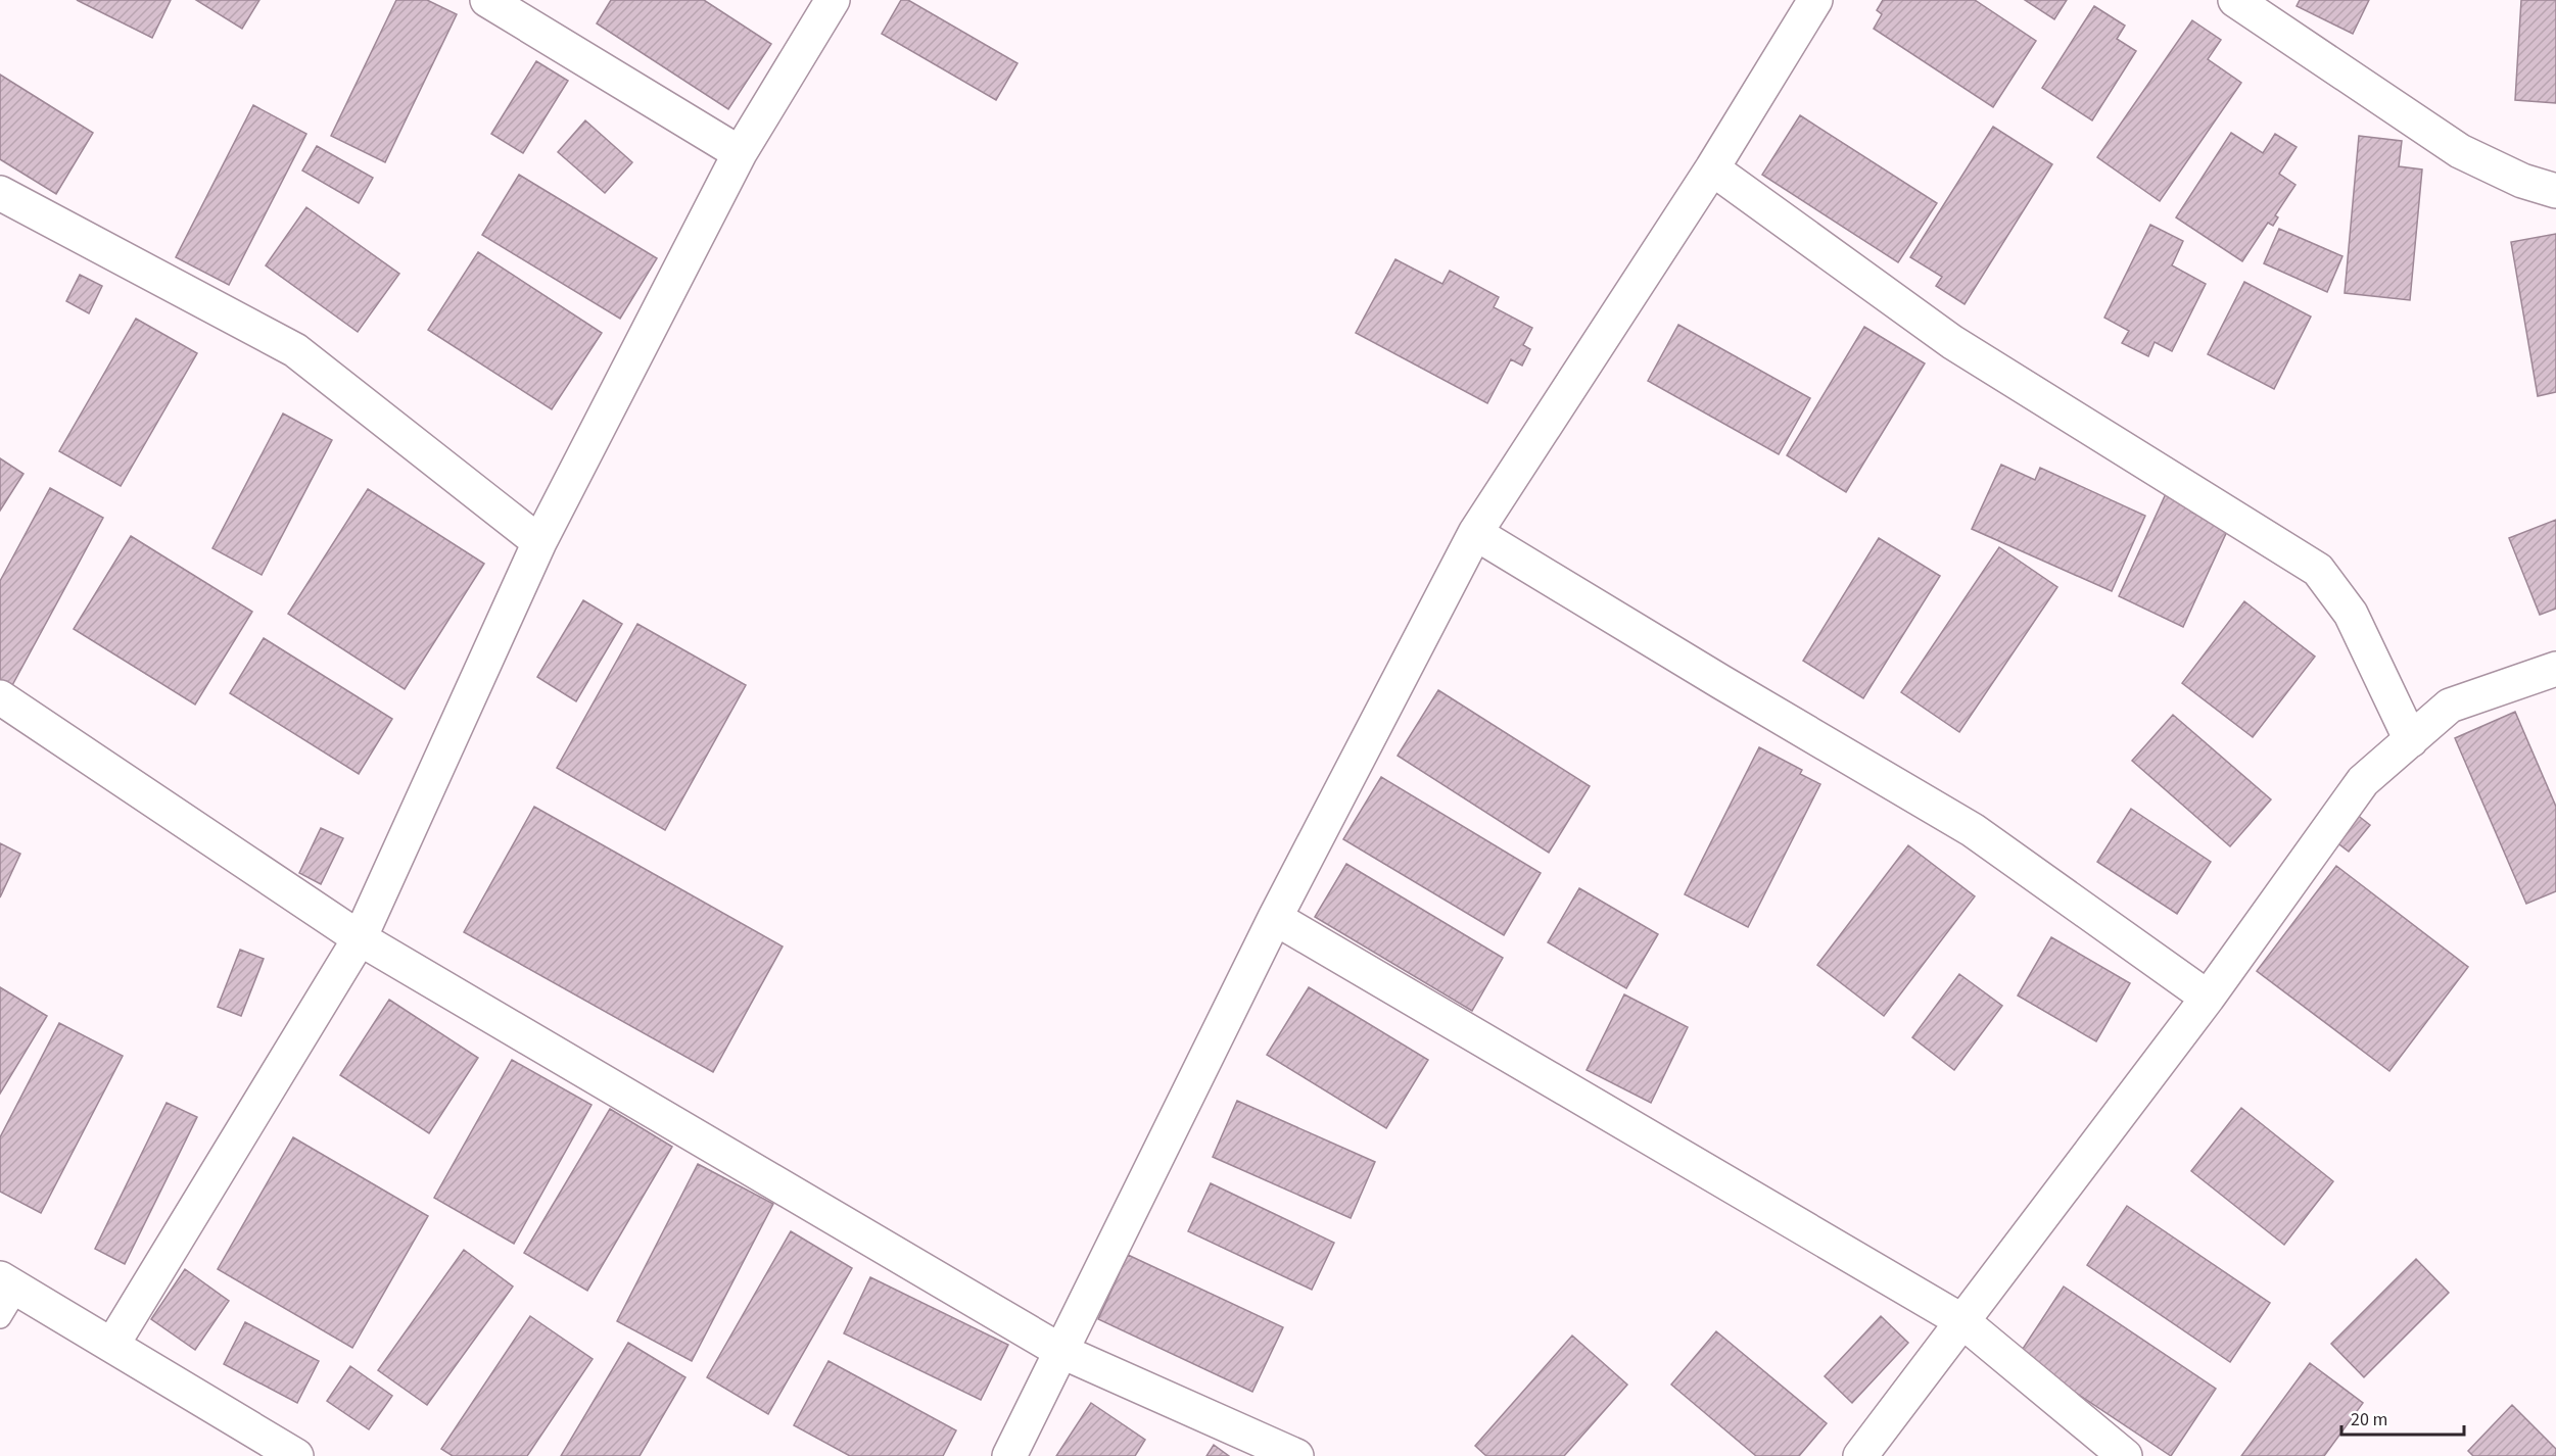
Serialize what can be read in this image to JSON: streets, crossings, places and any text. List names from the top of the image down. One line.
{"scale_bar":"20 m"}
